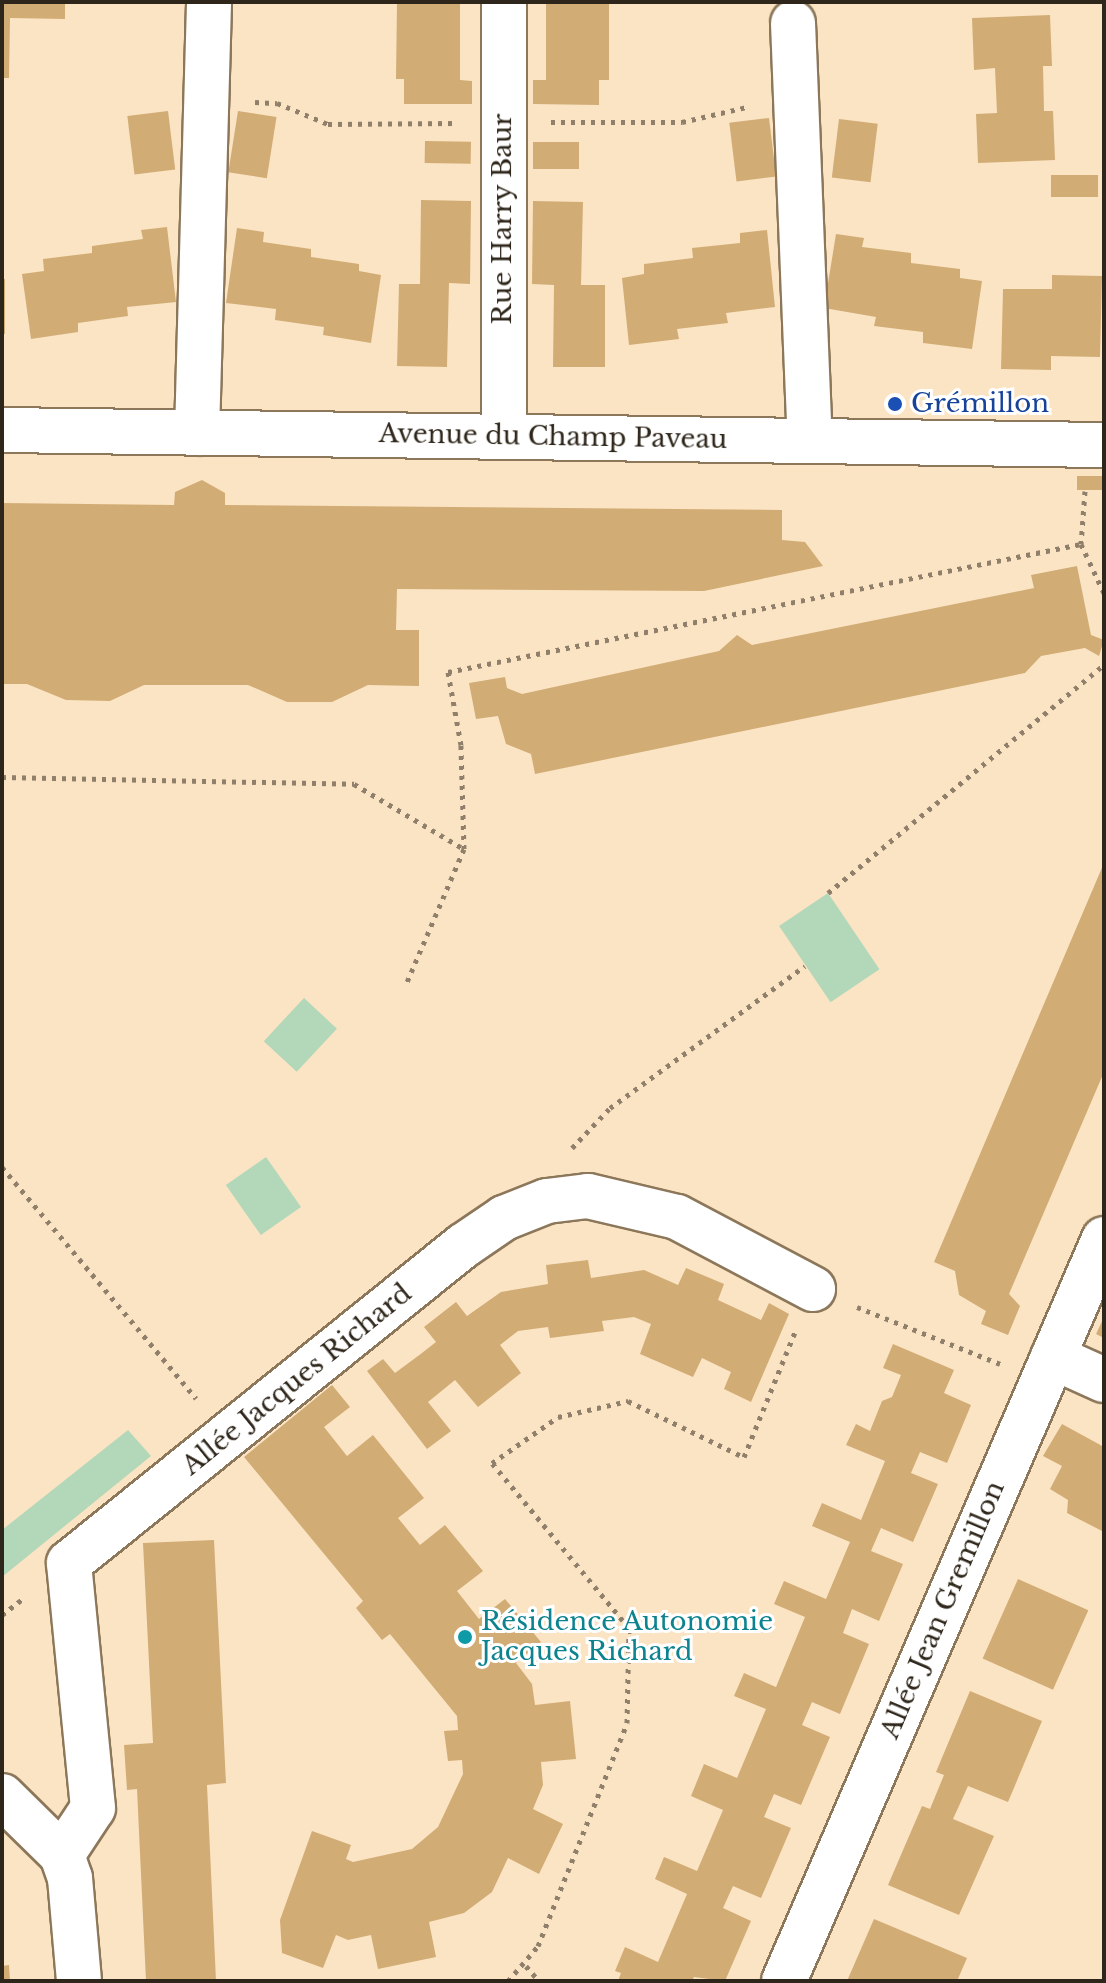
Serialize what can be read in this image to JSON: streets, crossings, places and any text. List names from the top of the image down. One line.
{"streets":{"street":["Rue Harry Baur","Avenue du Champ Paveau","Allée Jacques Richard","Allée Jean Gremillon"]},"crossings":[["Rue Harry Baur","Avenue du Champ Paveau"]],"places":["Grémillon","Résidence Autonomie Jacques Richard"]}
